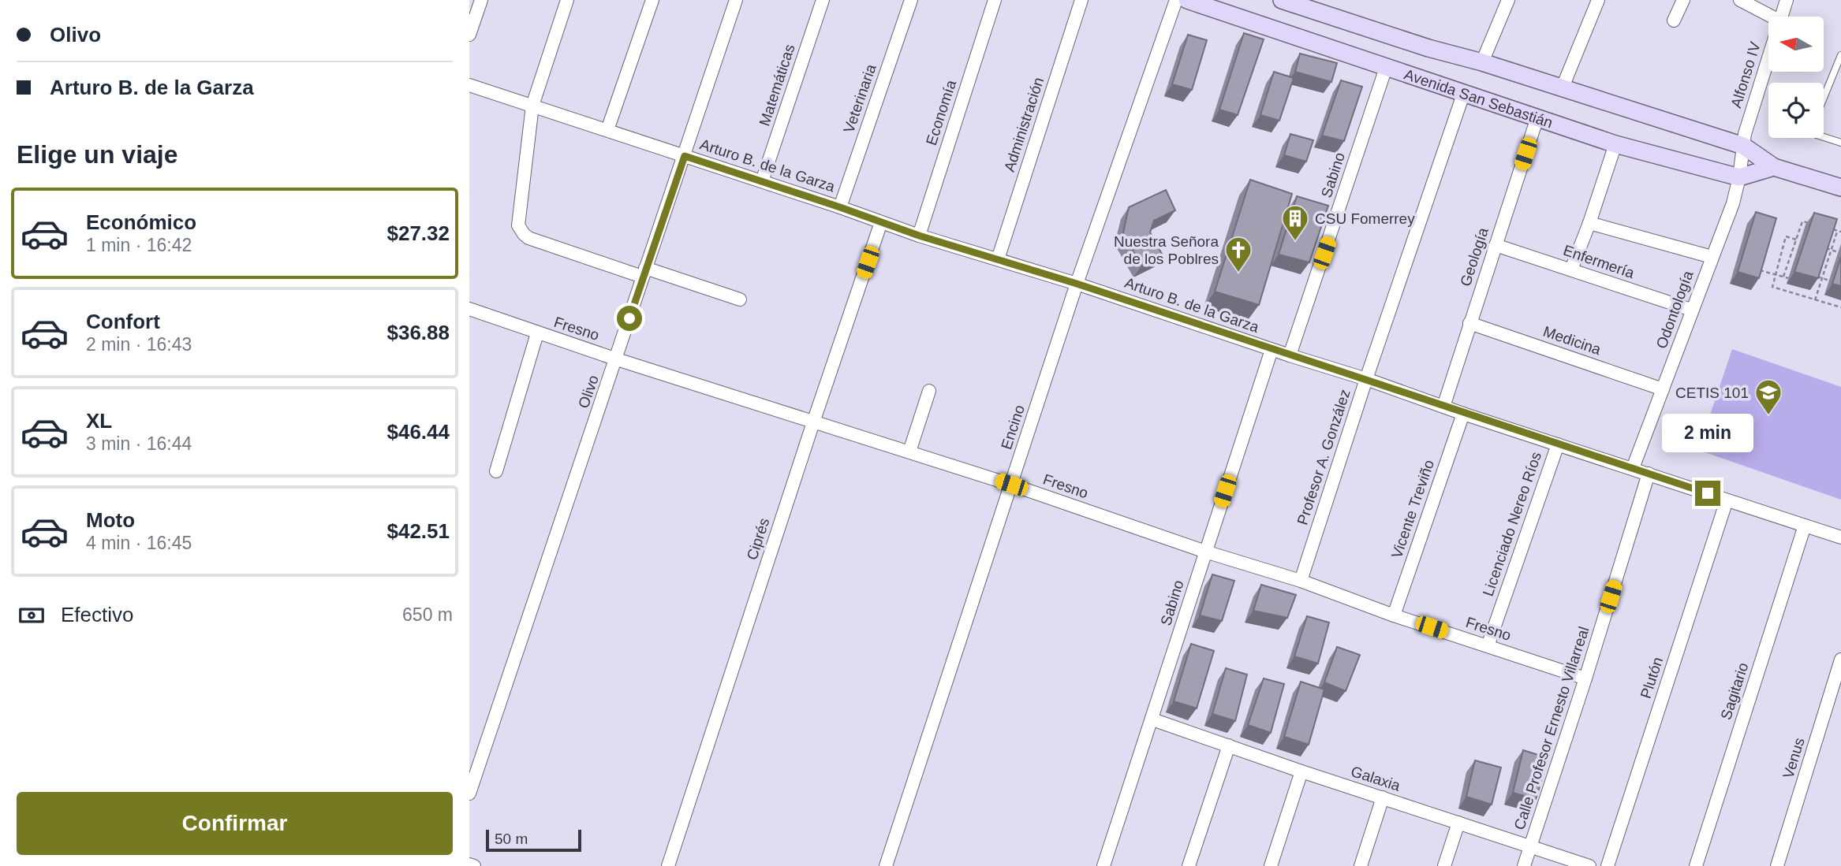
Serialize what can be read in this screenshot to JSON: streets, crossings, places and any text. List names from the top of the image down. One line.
{"streets":{"main road":["Avenida San Sebastián"],"street":["Alfonso IV","Matemáticas","Veterinaria","Economía","Administración","Arturo B. de la Garza","Sabino","Geología","Enfermería","Odontología","Fresno","Medicina","Olivo","Encino","Profesor A. González","Vicente Treviño","Licenciado Nereo Ríos","Ciprés","Plutón","Sagitario","Calle Profesor Ernesto Villarreal","Venus","Galaxia"]},"crossings":[["Alfonso IV","Avenida San Sebastián"],["Alfonso IV","Odontología"],["Matemáticas","Arturo B. de la Garza"],["Veterinaria","Arturo B. de la Garza"],["Avenida San Sebastián","Sabino"],["Avenida San Sebastián","Geología"],["Avenida San Sebastián","Odontología"],["Avenida San Sebastián","Profesor A. González"],["Economía","Arturo B. de la Garza"],["Administración","Arturo B. de la Garza"],["Arturo B. de la Garza","Sabino"],["Arturo B. de la Garza","Geología"],["Arturo B. de la Garza","Odontología"],["Arturo B. de la Garza","Olivo"],["Arturo B. de la Garza","Encino"],["Arturo B. de la Garza","Profesor A. González"],["Arturo B. de la Garza","Vicente Treviño"],["Arturo B. de la Garza","Licenciado Nereo Ríos"],["Arturo B. de la Garza","Ciprés"],["Arturo B. de la Garza","Plutón"],["Arturo B. de la Garza","Sagitario"],["Arturo B. de la Garza","Calle Profesor Ernesto Villarreal"],["Sabino","Fresno"],["Sabino","Galaxia"],["Geología","Enfermería"],["Geología","Medicina"],["Enfermería","Odontología"],["Odontología","Medicina"],["Fresno","Olivo"],["Fresno","Encino"],["Fresno","Profesor A. González"],["Fresno","Vicente Treviño"],["Fresno","Licenciado Nereo Ríos"],["Fresno","Ciprés"],["Fresno","Calle Profesor Ernesto Villarreal"],["Calle Profesor Ernesto Villarreal","Galaxia"]],"places":{"building":["CSU Fomerrey"],"church":["Nuestra Señora de los Poblres"],"school or university":["CETIS 101"]},"scale_bar":"50 m","north":"left","page":{"banner":["Olivo","Arturo B. de la Garza"],"heading":"Elige un viaje","list":[{"name":"Económico","note":"1 min · 16:42","value":"$27.32"},{"name":"Confort","note":"2 min · 16:43","value":"$36.88"},{"name":"XL","note":"3 min · 16:44","value":"$46.44"},{"name":"Moto","note":"4 min · 16:45","value":"$42.51"}],"bubble":"2 min","pay":["Efectivo","650 m"],"buttons":"Confirmar","scale":"50 m"}}
